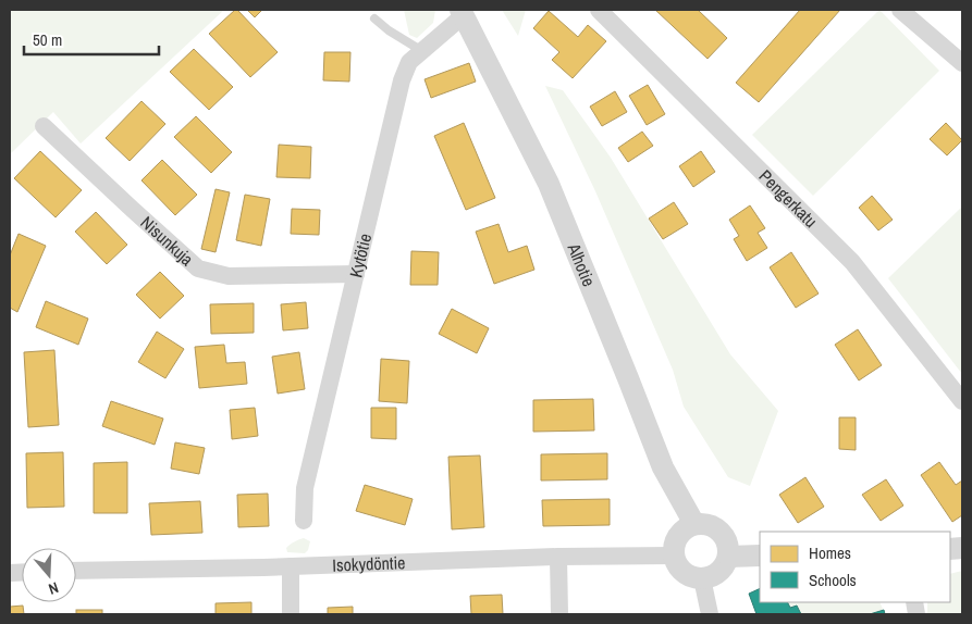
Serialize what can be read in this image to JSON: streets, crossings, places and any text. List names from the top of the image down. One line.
{"streets":{"street":["Pengerkatu","Nisunkuja","Kytötie","Alhotie","Isokydöntie"]},"crossings":[["Nisunkuja","Kytötie"],["Kytötie","Alhotie"],["Alhotie","Isokydöntie"]],"legend":["Homes","Schools"],"scale_bar":"50 m","north":"bottom"}
